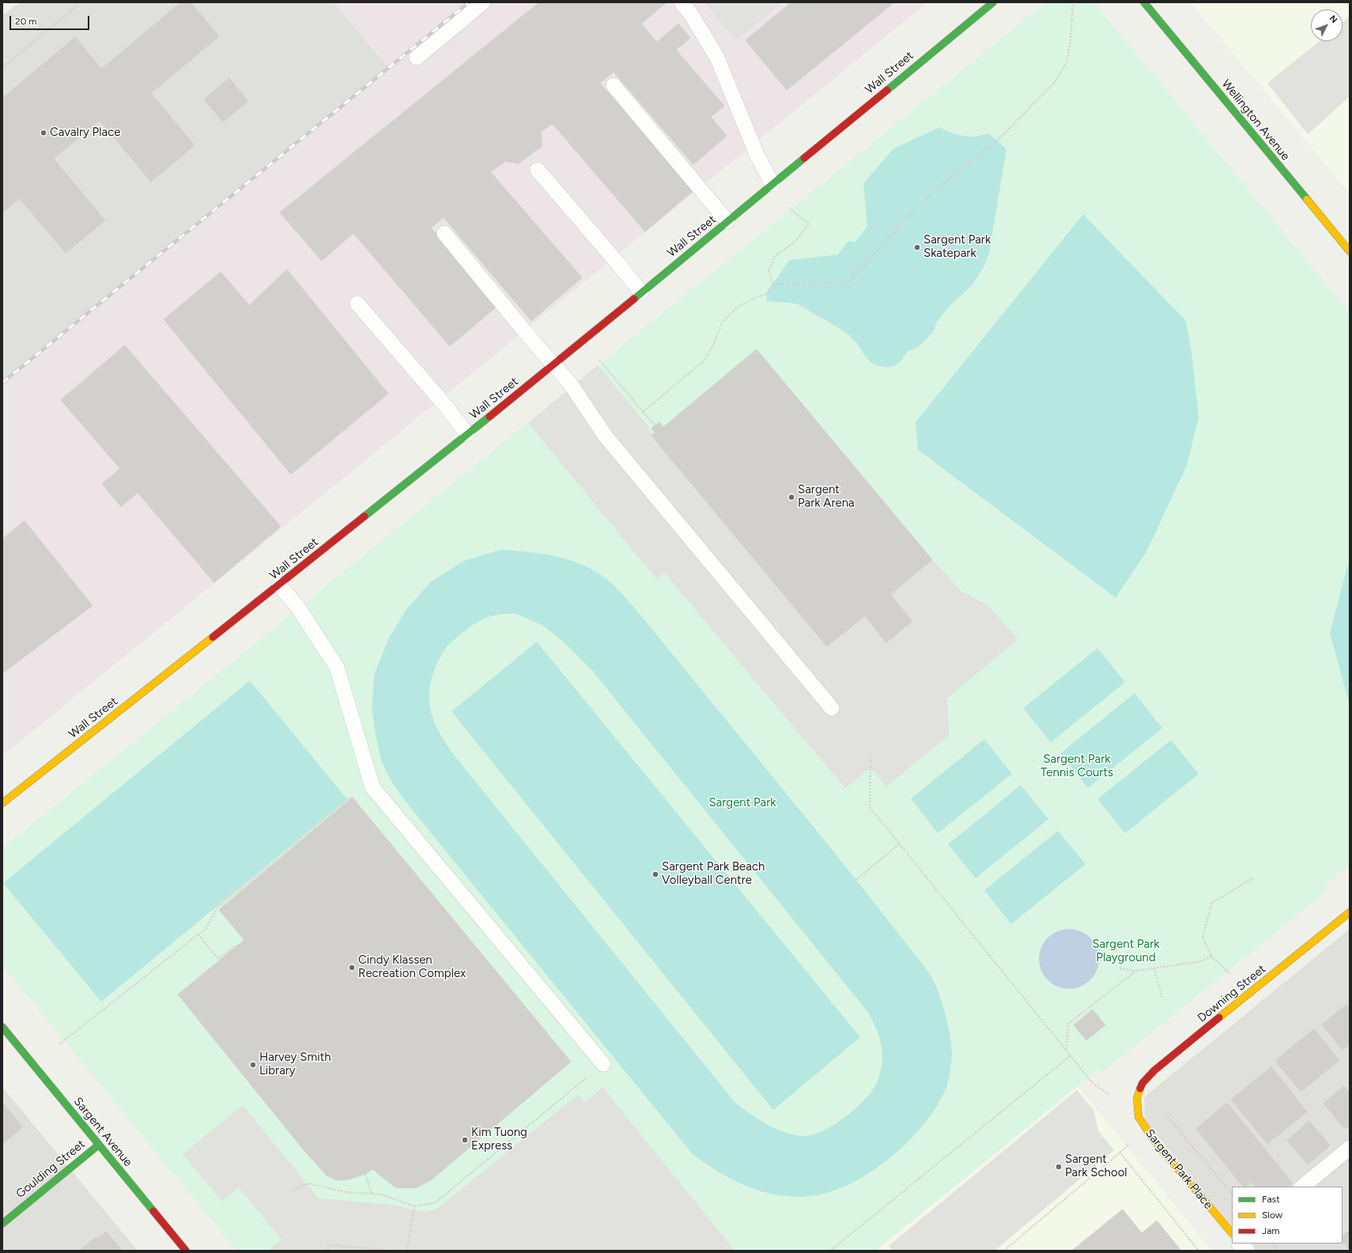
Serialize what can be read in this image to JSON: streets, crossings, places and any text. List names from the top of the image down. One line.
{"streets":{"main road":["Wall Street","Wellington Avenue","Downing Street","Sargent Avenue","Goulding Street","Sargent Park Place"]},"crossings":[["Downing Street","Sargent Park Place"],["Sargent Avenue","Goulding Street"]],"parks":["Sargent Park Tennis Courts","Sargent Park","Sargent Park Playground"],"places":["Cavalry Place","Sargent Park Skatepark","Sargent Park Arena","Sargent Park Beach Volleyball Centre","Cindy Klassen Recreation Complex","Harvey Smith Library","Kim Tuong Express","Sargent Park School"],"legend":["Fast","Slow","Jam"],"scale_bar":"20 m","north":"top right"}
